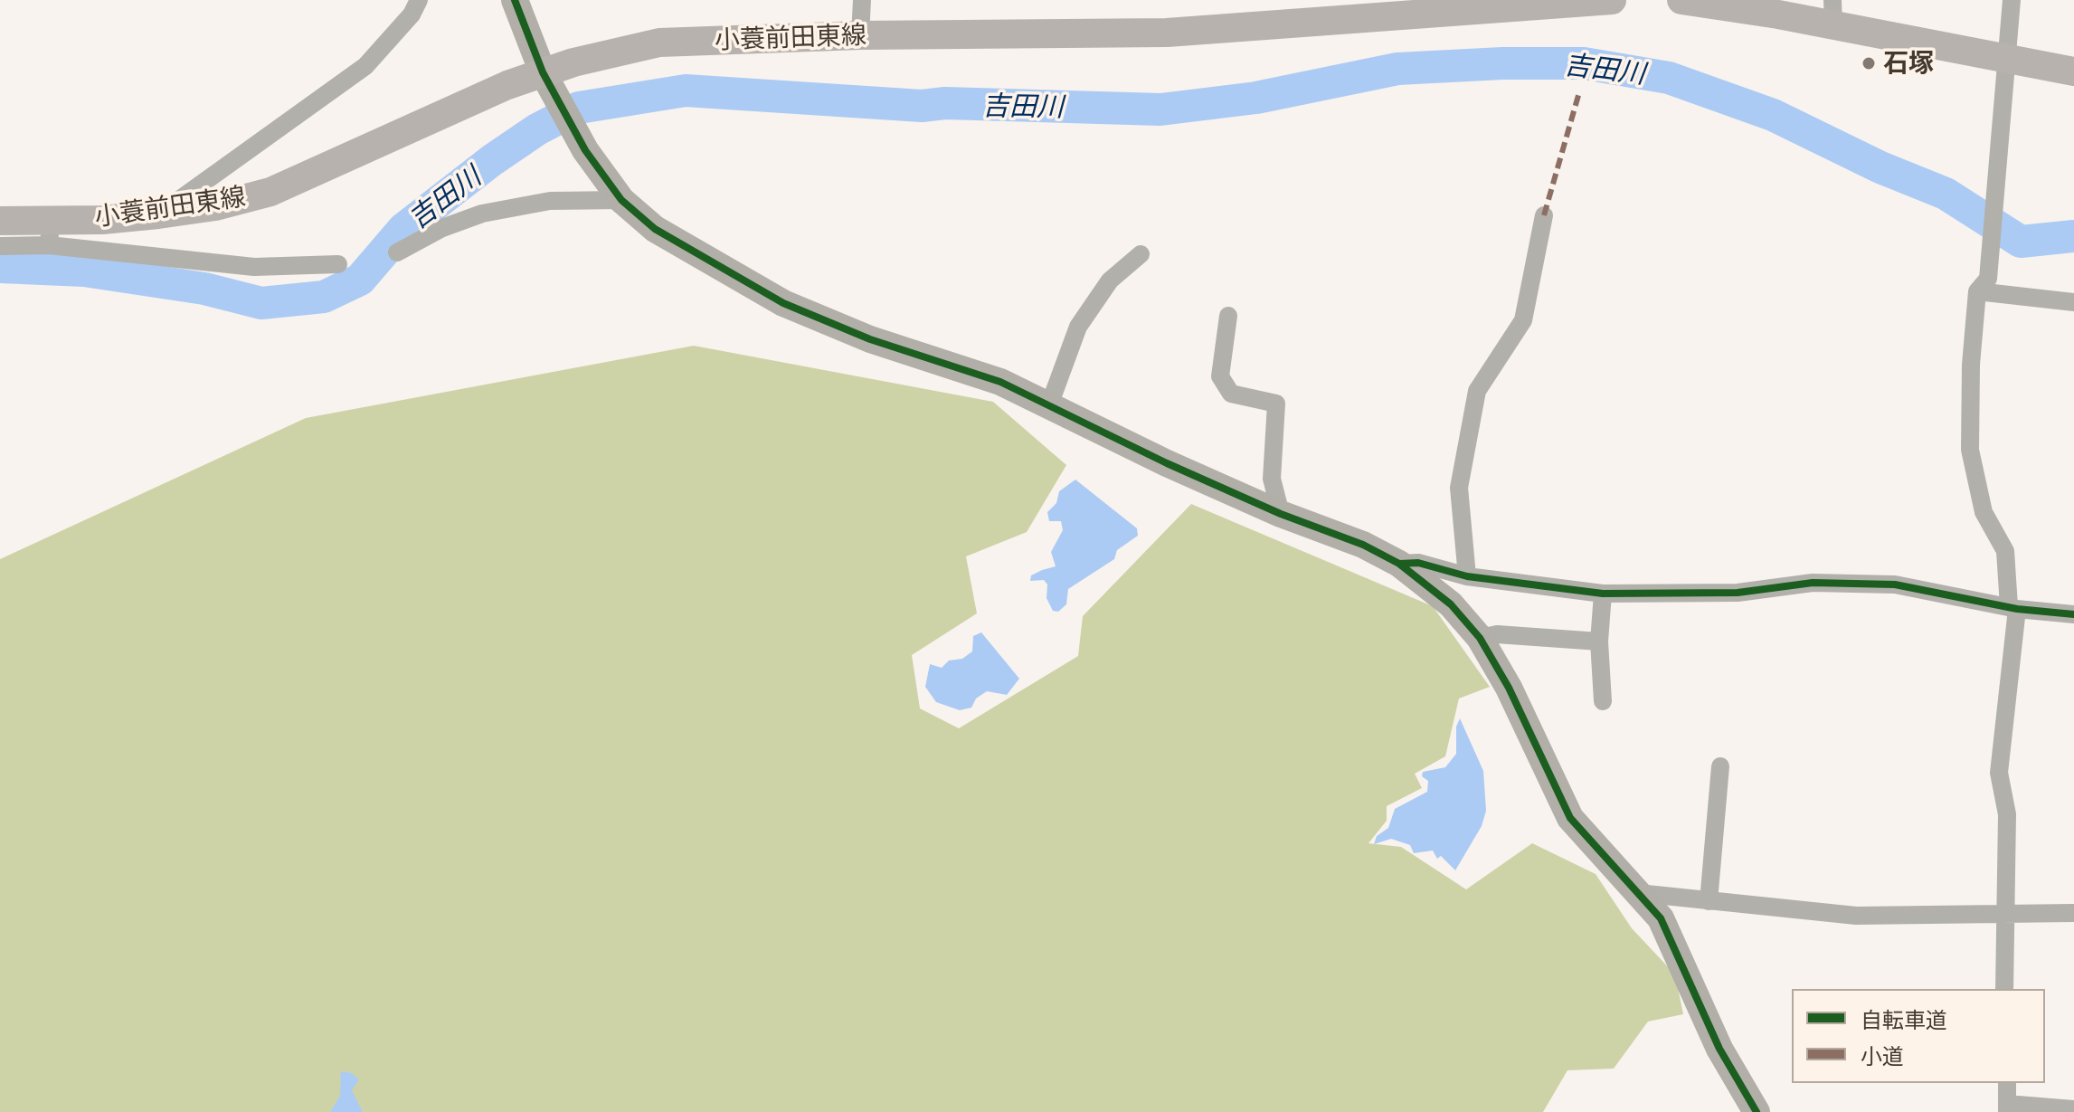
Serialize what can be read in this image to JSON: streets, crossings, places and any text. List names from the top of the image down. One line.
{"streets":{"main road":["小蓑前田東線"]},"water":["吉田川"],"places":["石塚"],"legend":["自転車道","小道"]}
